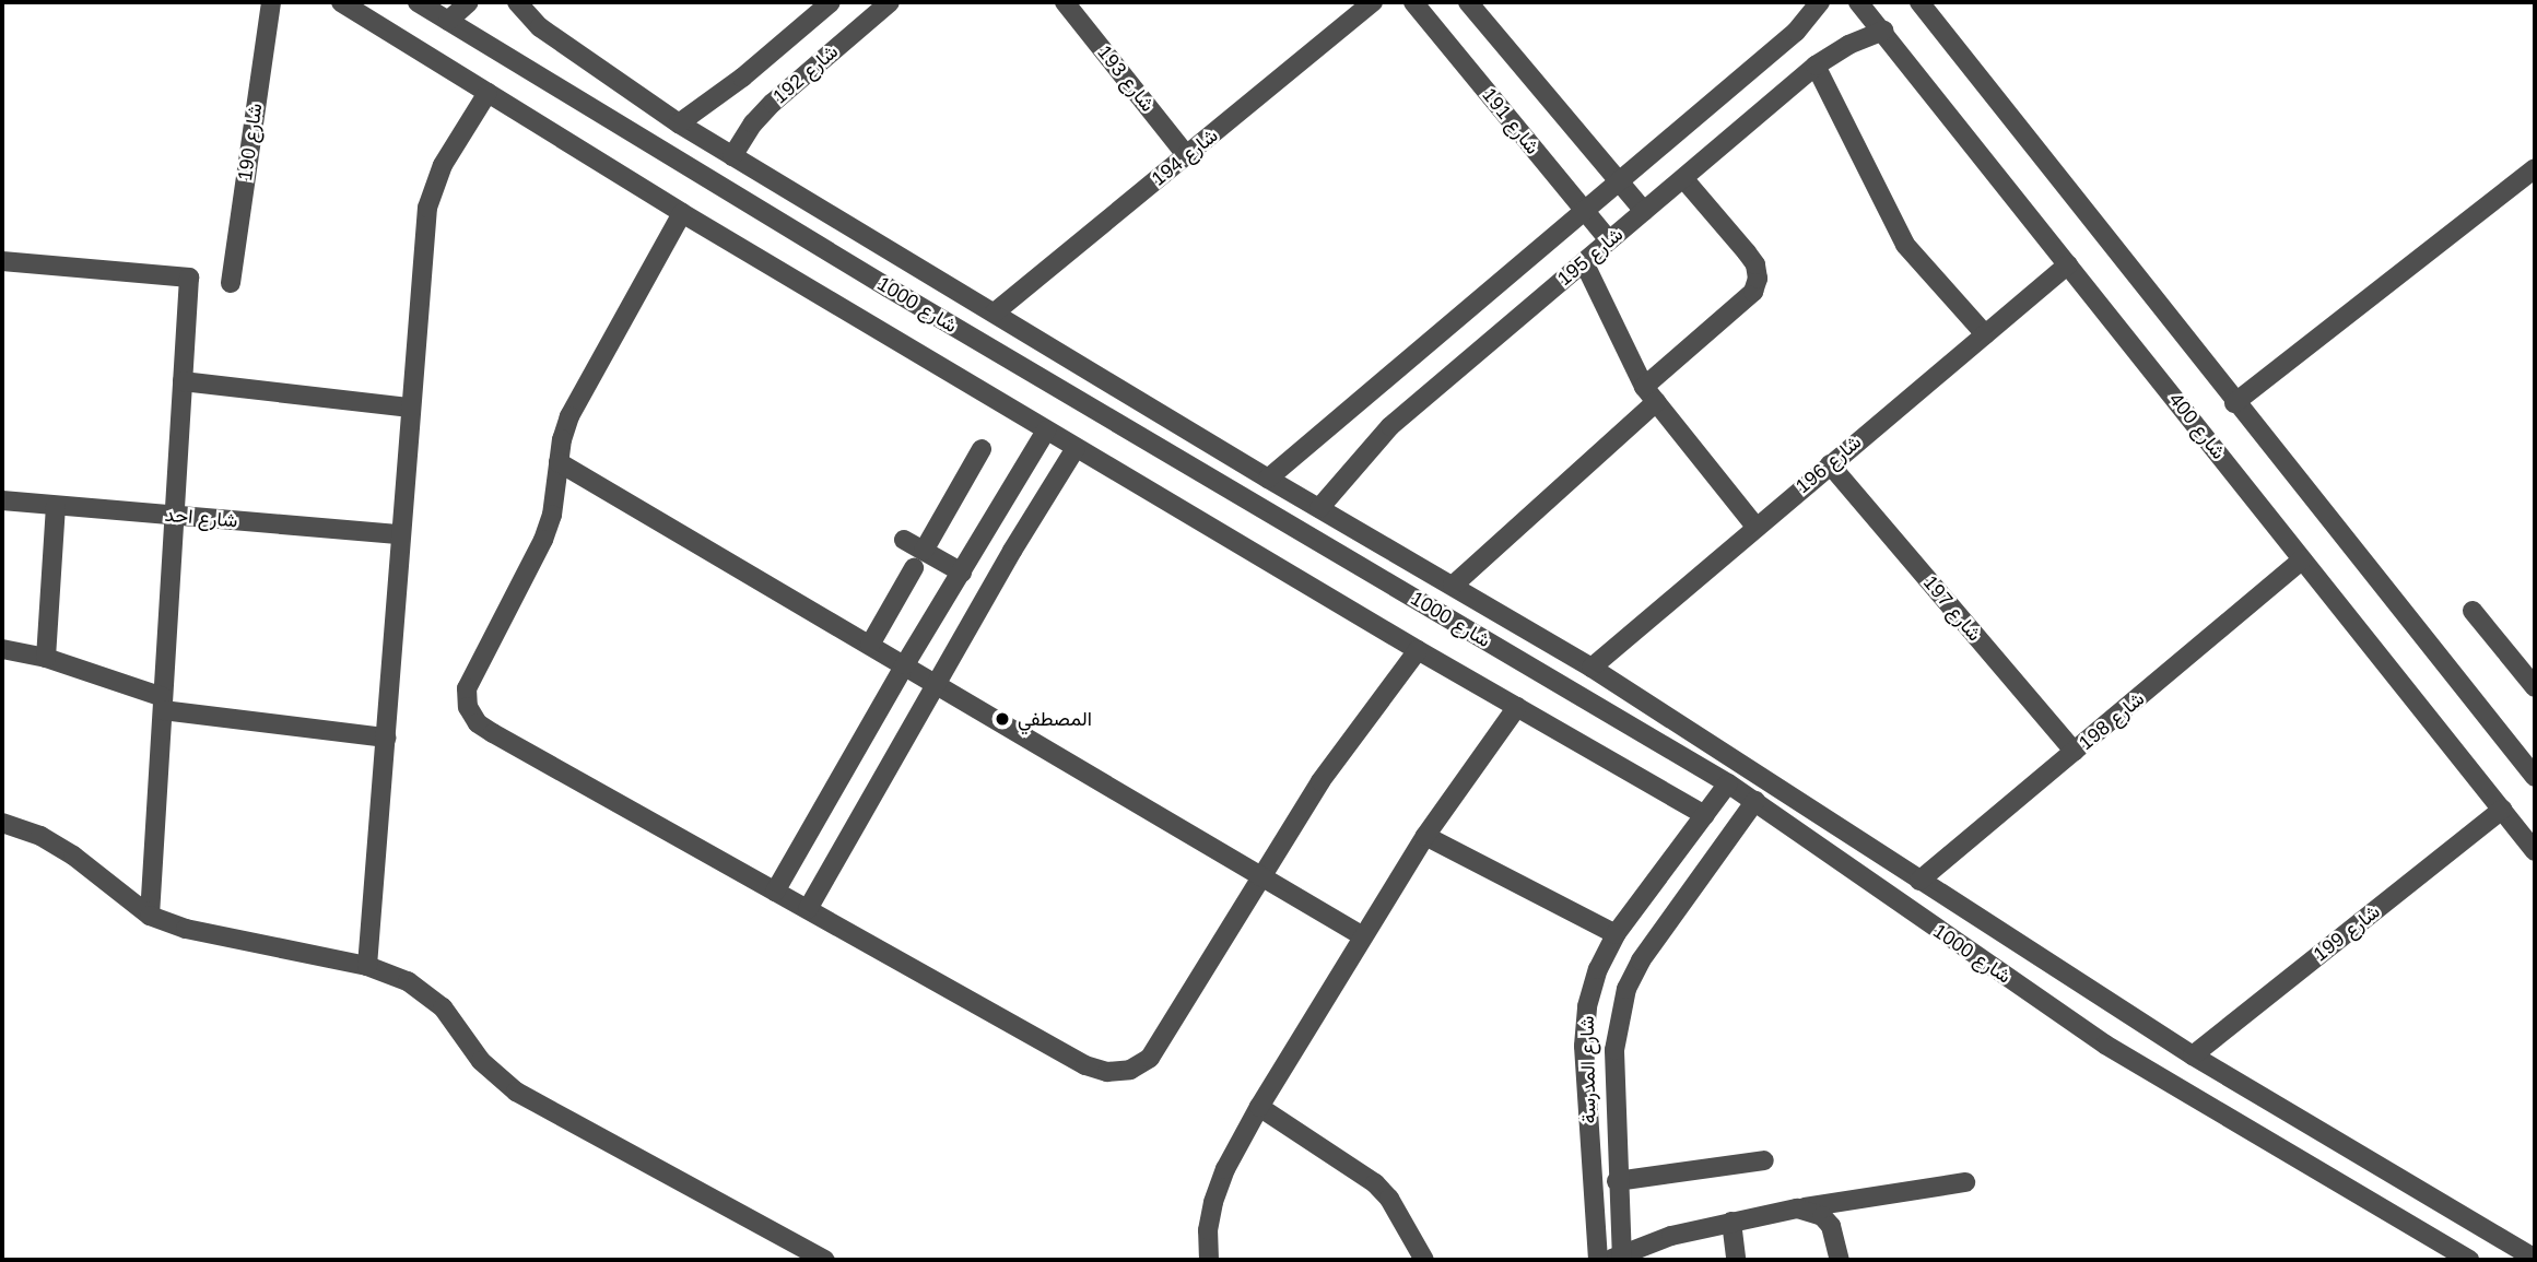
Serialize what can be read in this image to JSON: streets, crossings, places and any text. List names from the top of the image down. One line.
{"streets":{"street":["شارع 192","شارع 193","شارع 191","شارع 190","شارع 194","شارع 195","شارع 1000","شارع 400","شارع 196","شارع احد","شارع 197","شارع 198","شارع 199","شارع المدرسة"]},"crossings":[["شارع 192","شارع 1000"],["شارع 193","شارع 194"],["شارع 191","شارع 195"],["شارع 194","شارع 1000"],["شارع 195","شارع 1000"],["شارع 195","شارع 400"],["شارع 1000","شارع 196"],["شارع 1000","شارع 198"],["شارع 1000","شارع 199"],["شارع 1000","شارع المدرسة"],["شارع 400","شارع 196"],["شارع 400","شارع 198"],["شارع 400","شارع 199"],["شارع 196","شارع 197"],["شارع 197","شارع 198"]],"places":["المصطفي"]}
